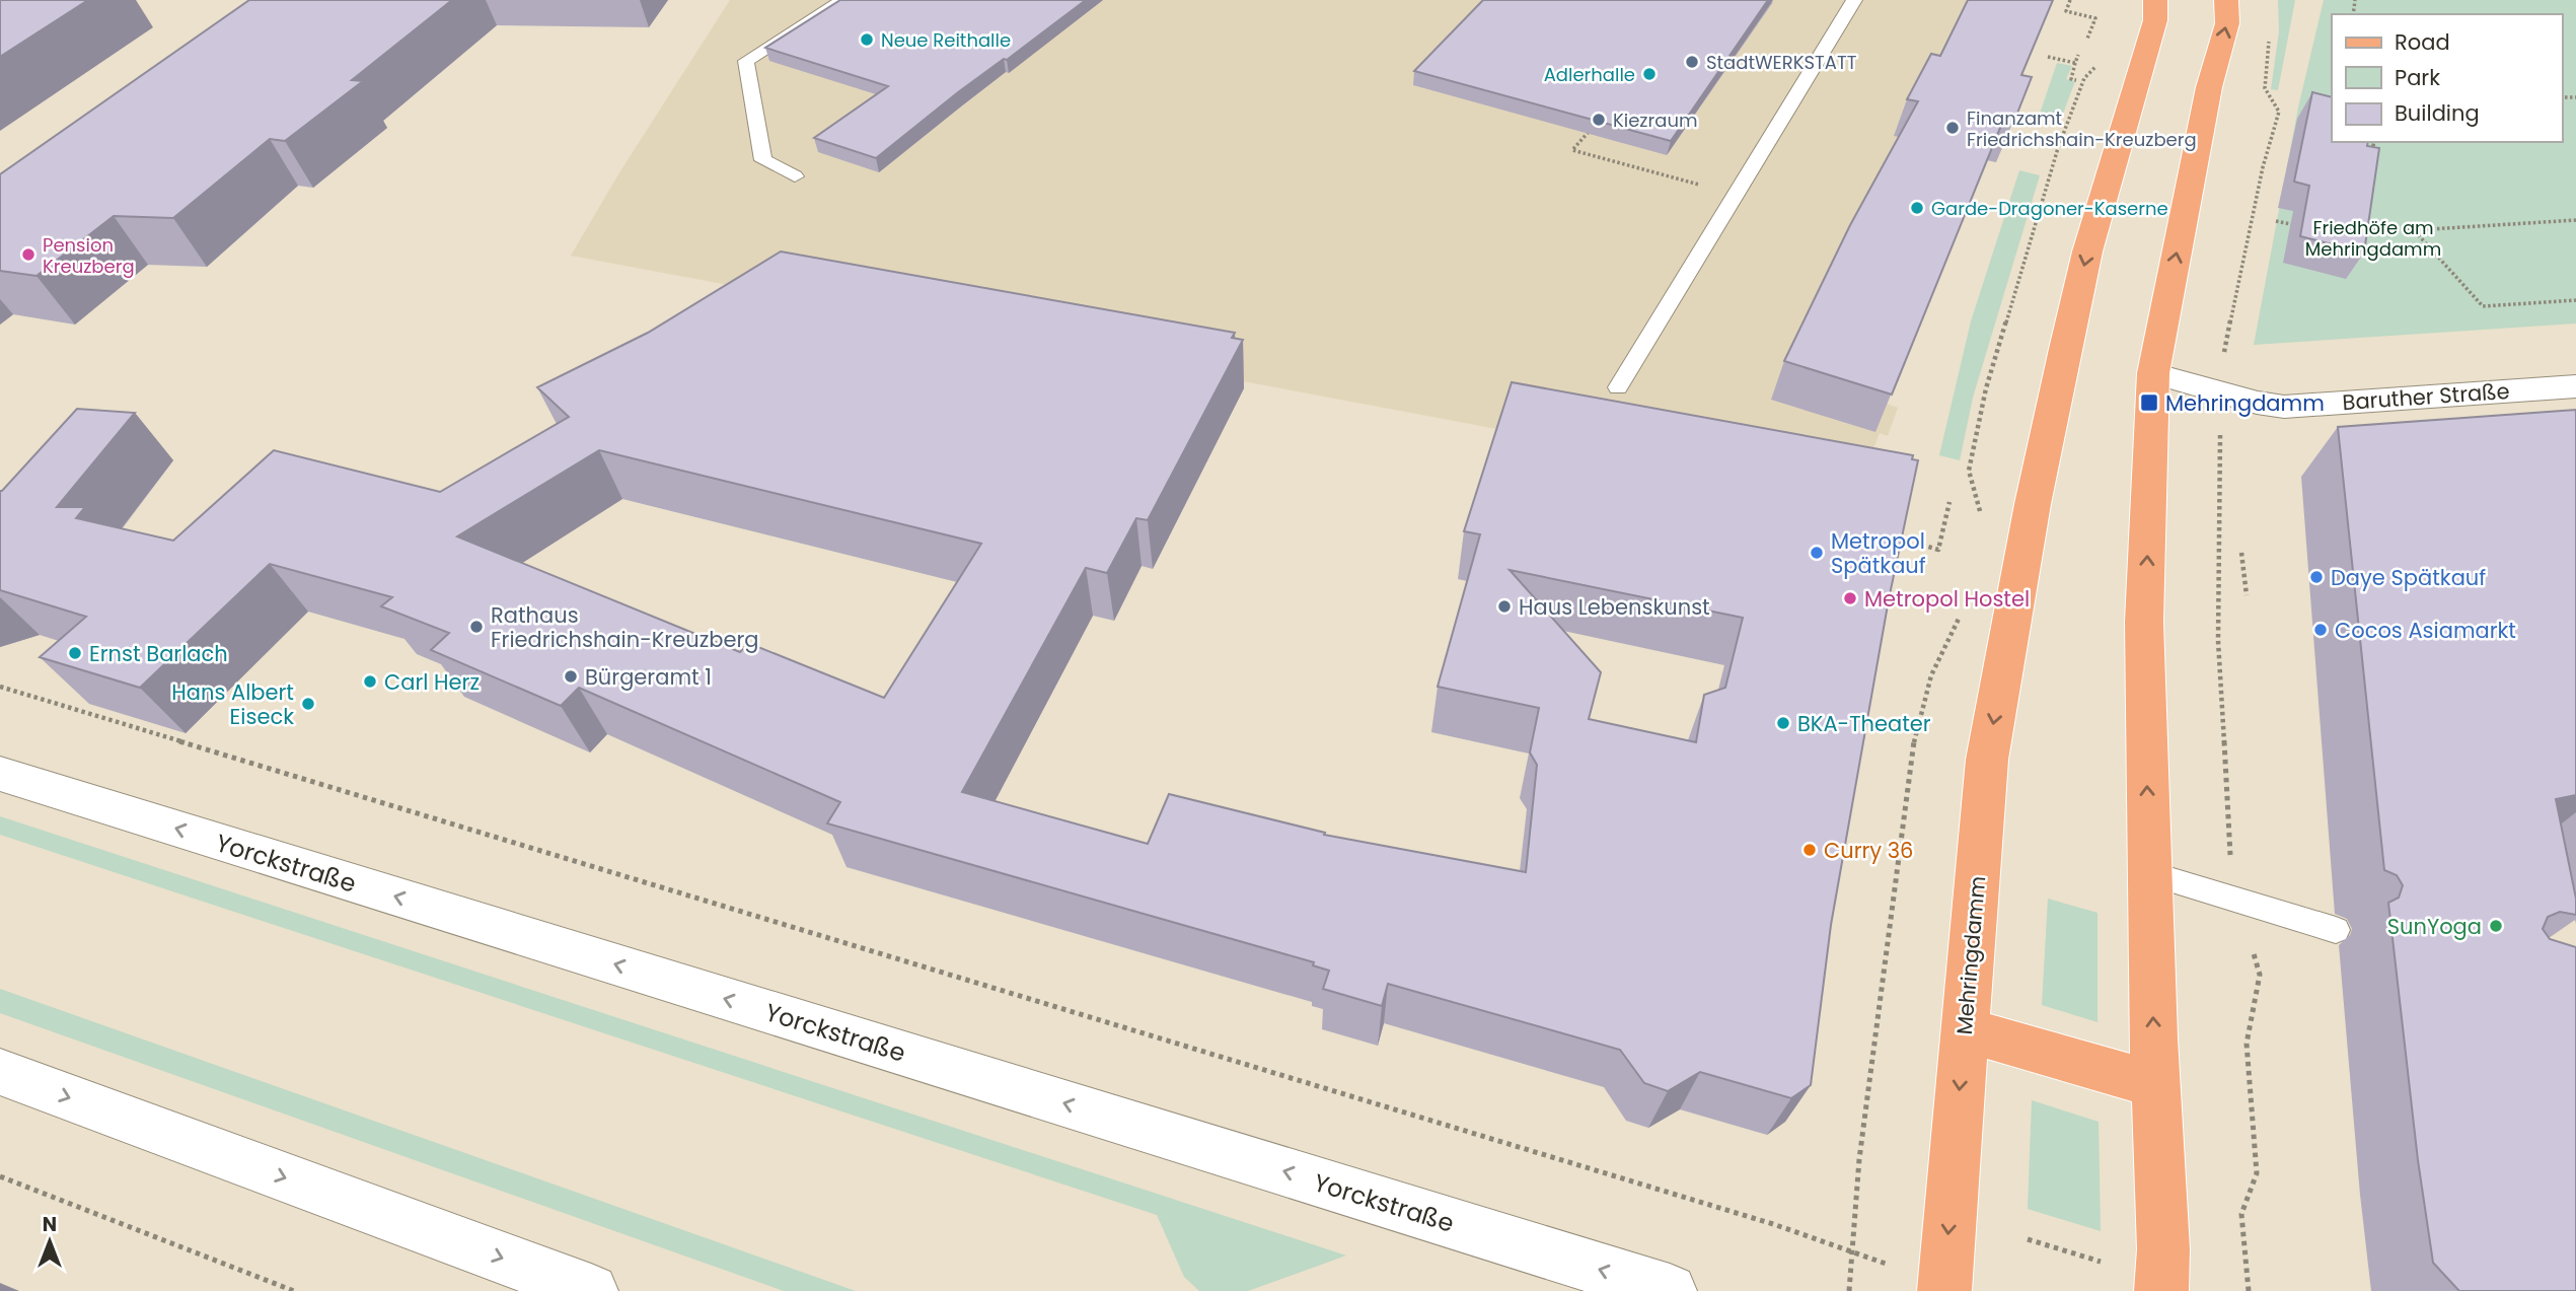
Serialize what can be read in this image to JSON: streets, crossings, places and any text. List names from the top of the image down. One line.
{"streets":{"main road":["Baruther Straße","Yorckstraße","Mehringdamm"]},"parks":["Friedhöfe am Mehringdamm"],"places":{"other":["Neue Reithalle","StadtWERKSTATT","Adlerhalle","Kiezraum","Finanzamt Friedrichshain-Kreuzberg","Garde-Dragoner-Kaserne","Pension Kreuzberg","Metropol Spätkauf","Daye Spätkauf","Metropol Hostel","Haus Lebenskunst","Rathaus Friedrichshain-Kreuzberg","Cocos Asiamarkt","Ernst Barlach","Bürgeramt 1","Carl Herz","Hans Albert Eiseck","BKA-Theater","Curry 36","SunYoga"],"transit":["Mehringdamm"]},"legend":["Road","Park","Building"],"north":"top"}
